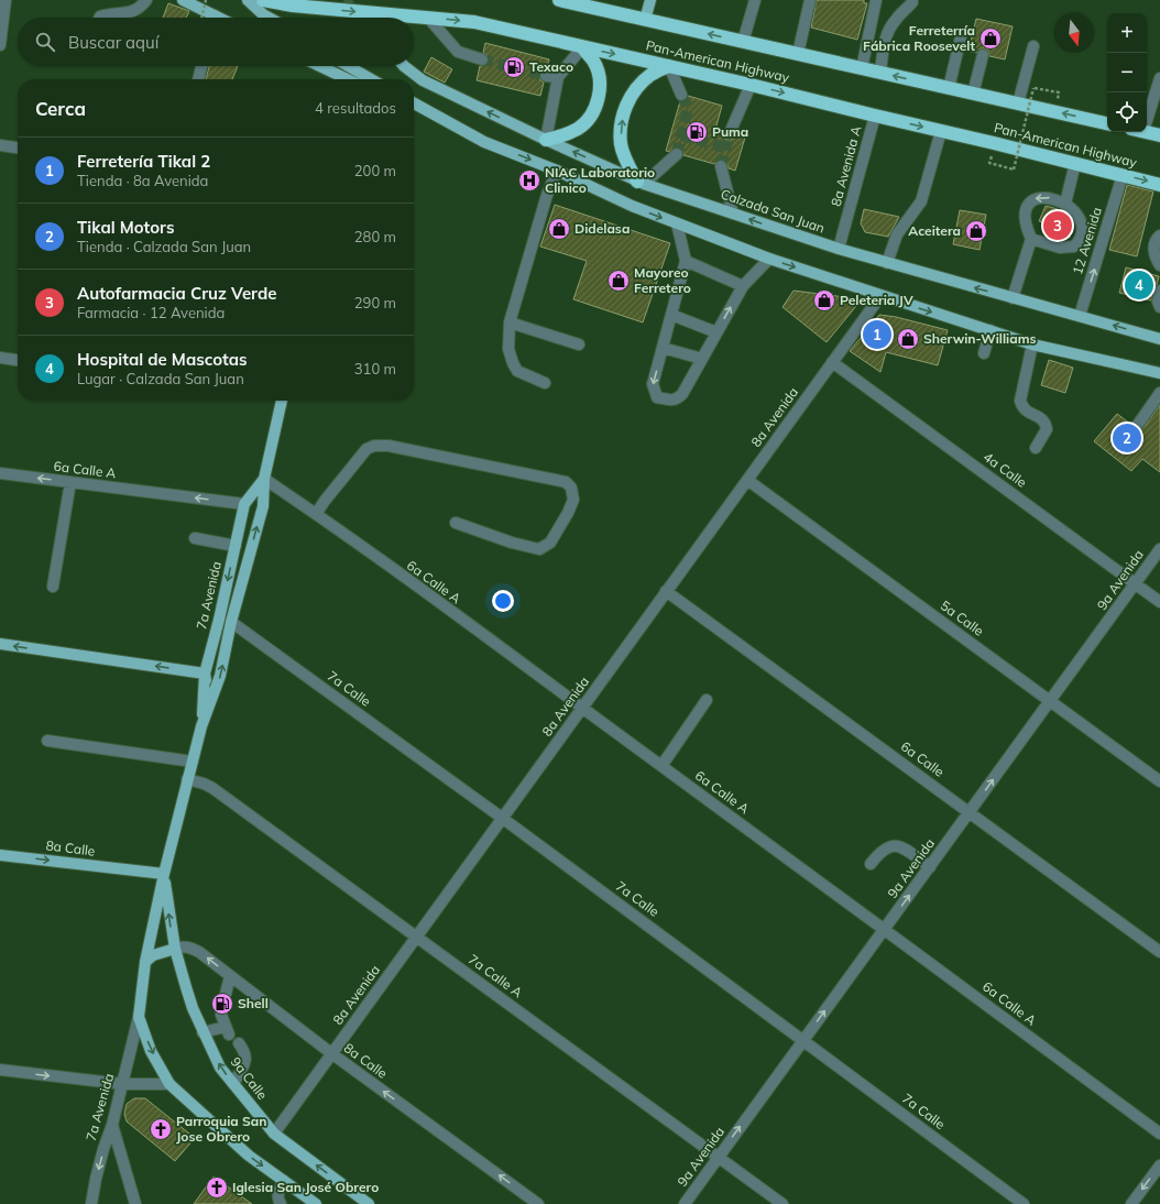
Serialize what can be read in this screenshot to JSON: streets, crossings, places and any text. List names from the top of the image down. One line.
{"streets":{"highway":["Pan-American Highway"],"main road":["Calzada San Juan","7a Avenida","8a Calle","9a Calle"],"street":["8a Avenida A","12 Avenida","8a Avenida","6a Calle A","4a Calle","9a Avenida","5a Calle","7a Calle","6a Calle","7a Calle A"]},"crossings":[["Pan-American Highway","8a Avenida A"],["Pan-American Highway","12 Avenida"],["8a Avenida A","Calzada San Juan"],["Calzada San Juan","12 Avenida"],["8a Avenida","6a Calle A"],["8a Avenida","4a Calle"],["8a Avenida","5a Calle"],["8a Avenida","7a Calle"],["8a Avenida","6a Calle"],["8a Avenida","8a Calle"],["8a Avenida","7a Calle A"],["8a Avenida","9a Calle"],["6a Calle A","9a Avenida"],["6a Calle A","7a Avenida"],["4a Calle","9a Avenida"],["9a Avenida","5a Calle"],["9a Avenida","7a Calle"],["9a Avenida","6a Calle"],["9a Avenida","7a Calle A"],["7a Avenida","7a Calle"],["7a Avenida","8a Calle"],["7a Avenida","7a Calle A"],["7a Avenida","9a Calle"],["8a Calle","9a Calle"]],"one_way":["9a Avenida"],"places":{"shop":["Ferreterría Fábrica Roosevelt","Didelasa","Aceitera","Mayoreo Ferretero","Peleteria JV","Sherwin-Williams"],"fuel station":["Texaco","Puma","Shell"],"hospital":["NIAC Laboratorio Clinico"],"church":["Parroquia San Jose Obrero","Iglesia San José Obrero"]},"north":"bottom","page":{"map_buttons":["+","−"],"search":"Buscar aquí","heading":["Cerca","4 resultados"],"list":[{"mark":"1","name":"Ferretería Tikal 2","note":"Tienda · 8a Avenida","value":"200 m"},{"mark":"2","name":"Tikal Motors","note":"Tienda · Calzada San Juan","value":"280 m"},{"mark":"3","name":"Autofarmacia Cruz Verde","note":"Farmacia · 12 Avenida","value":"290 m"},{"mark":"4","name":"Hospital de Mascotas","note":"Lugar · Calzada San Juan","value":"310 m"}],"pins":["3","4","1","2"]}}
